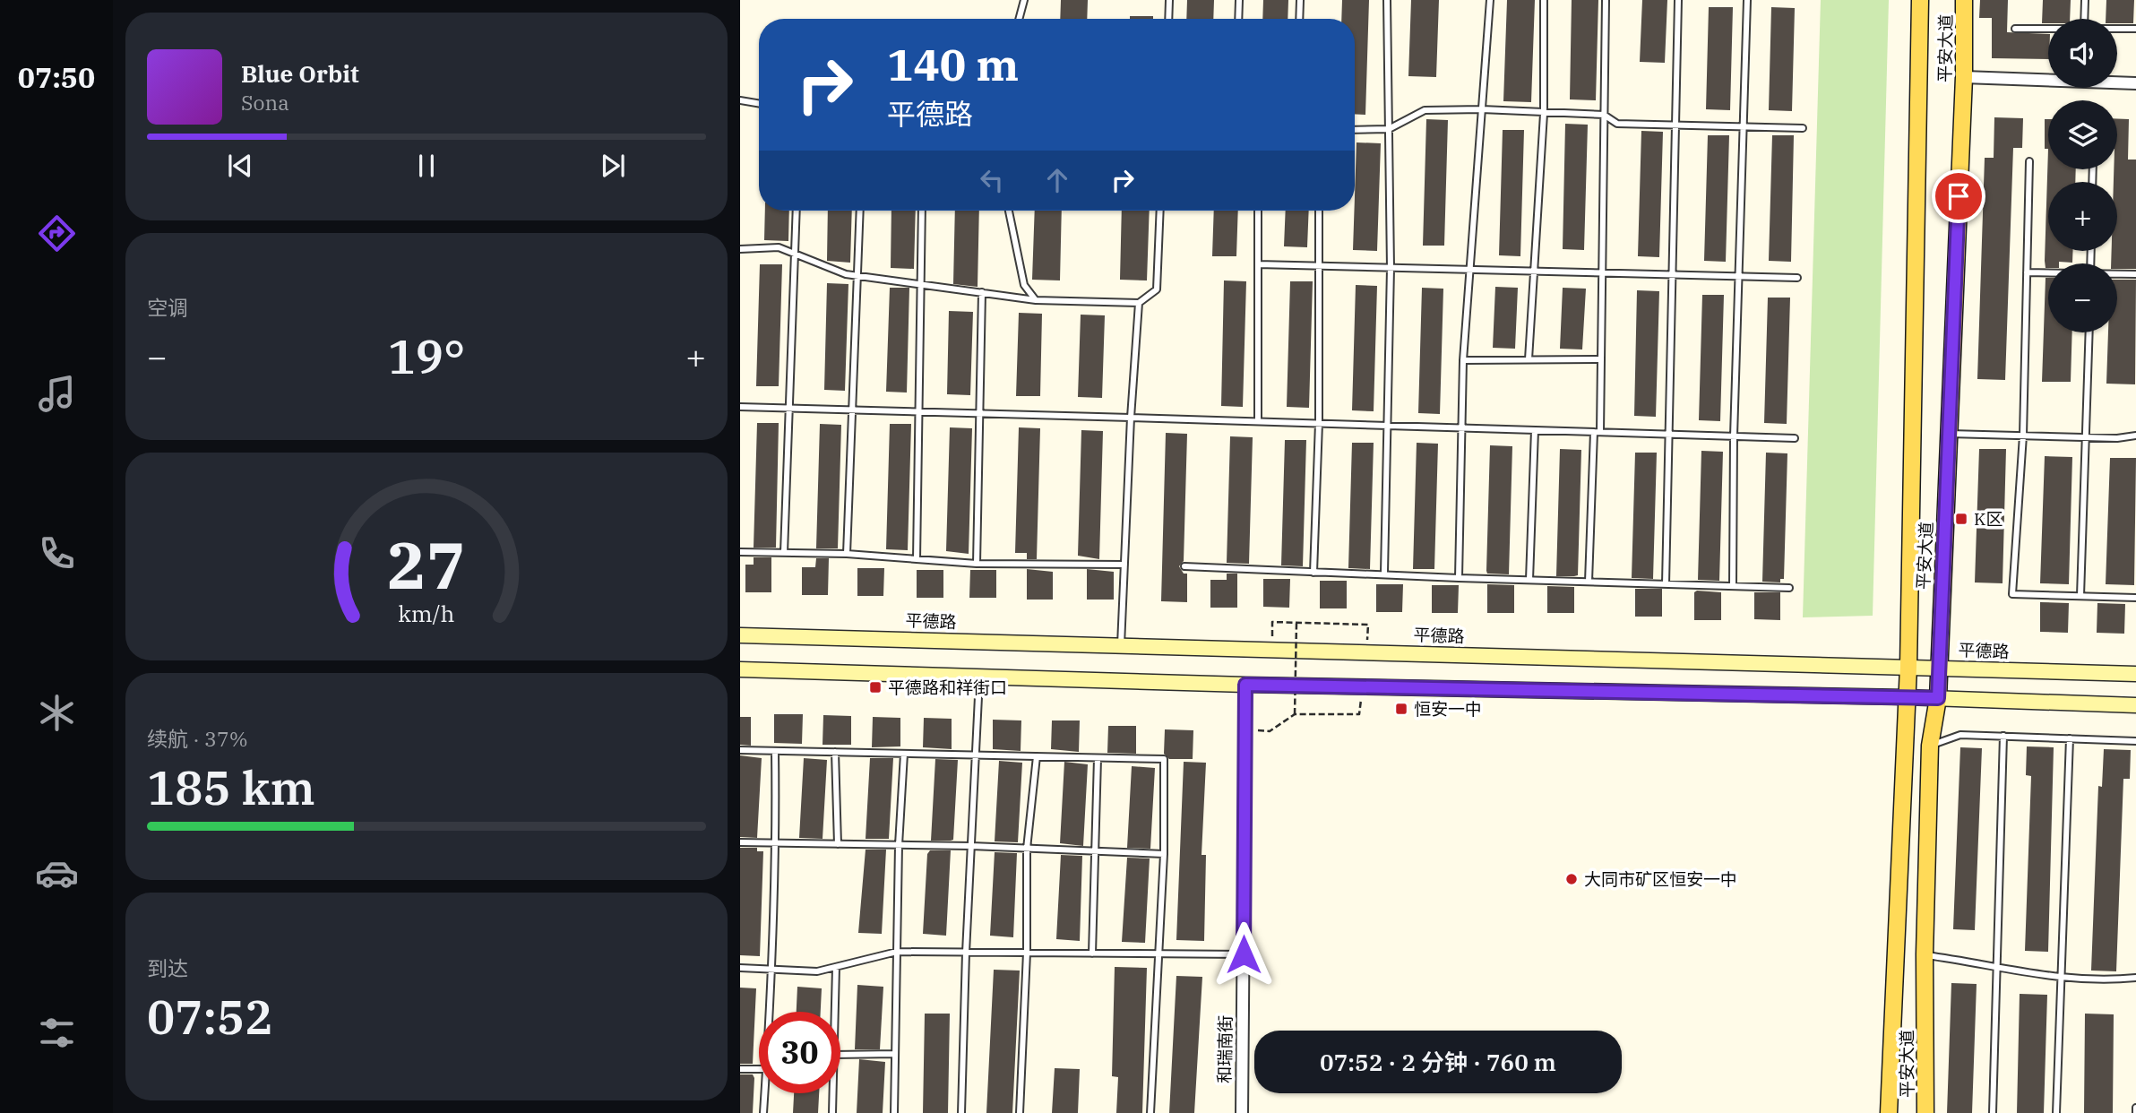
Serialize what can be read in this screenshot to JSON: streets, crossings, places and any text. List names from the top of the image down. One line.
{"streets":{"main road":["平安大道","平德路"],"street":["和瑞南街"]},"crossings":[["平安大道","平德路"]],"places":{"transit":["K区","平德路和祥街口","恒安一中"],"other":["大同市矿区恒安一中"]},"page":{"tabs":"07:50","map_buttons":["+","−"],"turn":["140 m","平德路"],"song":["Blue Orbit","Sona"],"tile":["空调",["续航 · 37%","185 km"],["到达","07:52"]],"heat":["−","19°","+"],"limit":"30","trip":"07:52 · 2 分钟 · 760 m","gauge":["27","km/h"]}}
